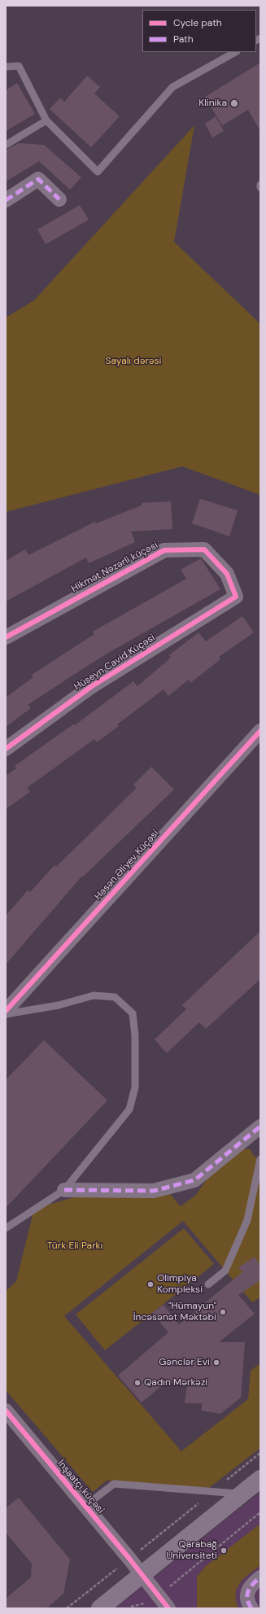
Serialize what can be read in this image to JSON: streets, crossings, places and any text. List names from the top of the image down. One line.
{"streets":{"street":["Hikmət Nəzərli küçəsi","Hüseyn Cavid Küçəsi","Həsən Əliyev Küçəsi","İnşaatçı küçəsi"]},"crossings":[["Hikmət Nəzərli küçəsi","Hüseyn Cavid Küçəsi"]],"parks":["Sayalı dərəsi","Türk Eli Parkı"],"places":["Klinika","Olimpiya Kompleksi","\"Hümayun\" İncəsənət Məktəbi","Gənclər Evi","Qadın Mərkəzi","Qarabağ Universiteti"],"legend":["Cycle path","Path"]}
